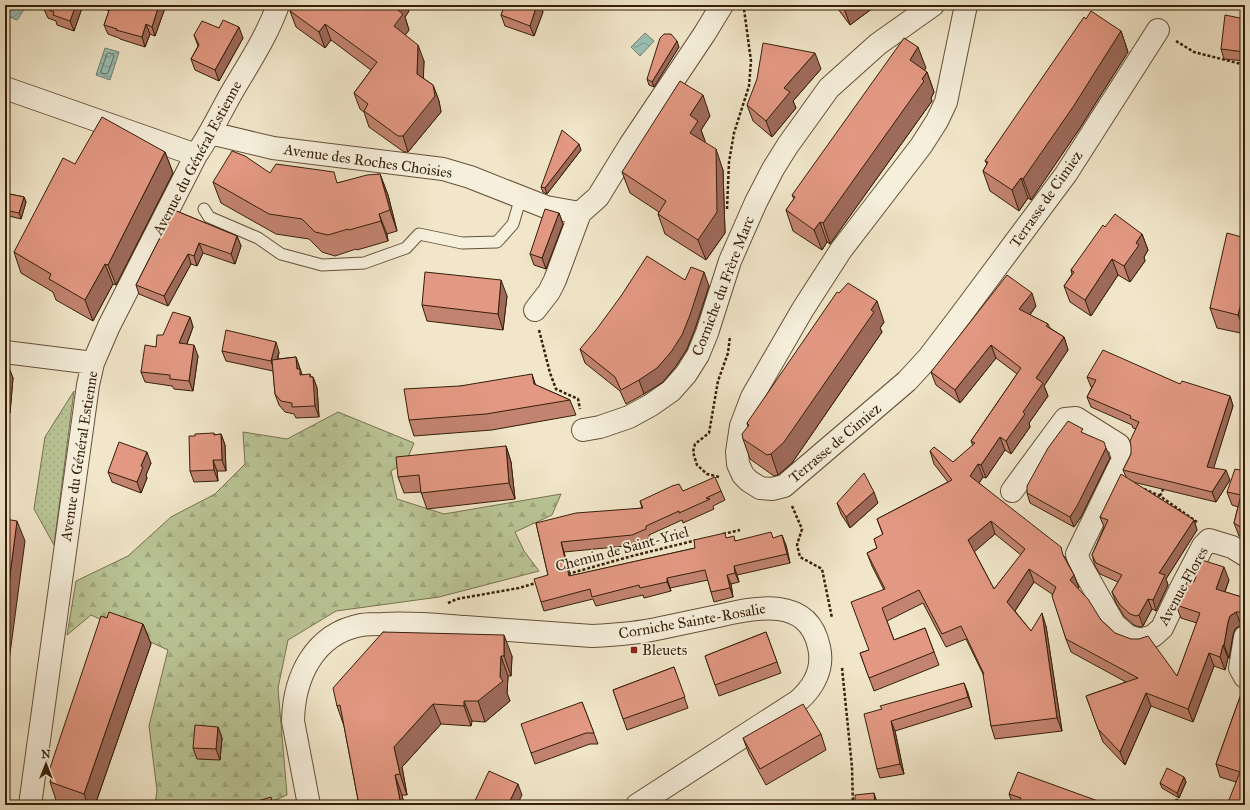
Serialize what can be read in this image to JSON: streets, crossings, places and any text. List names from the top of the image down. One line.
{"streets":{"street":["Avenue du Général Estienne","Avenue des Roches Choisies","Terrasse de Cimiez","Corniche du Frère Marc","Avenue Flores","Corniche Sainte-Rosalie"],"path":["Chemin de Saint-Yriel"]},"crossings":[["Avenue du Général Estienne","Avenue des Roches Choisies"],["Chemin de Saint-Yriel","Corniche Sainte-Rosalie"]],"places":{"transit":["Bleuets"]},"north":"top"}
